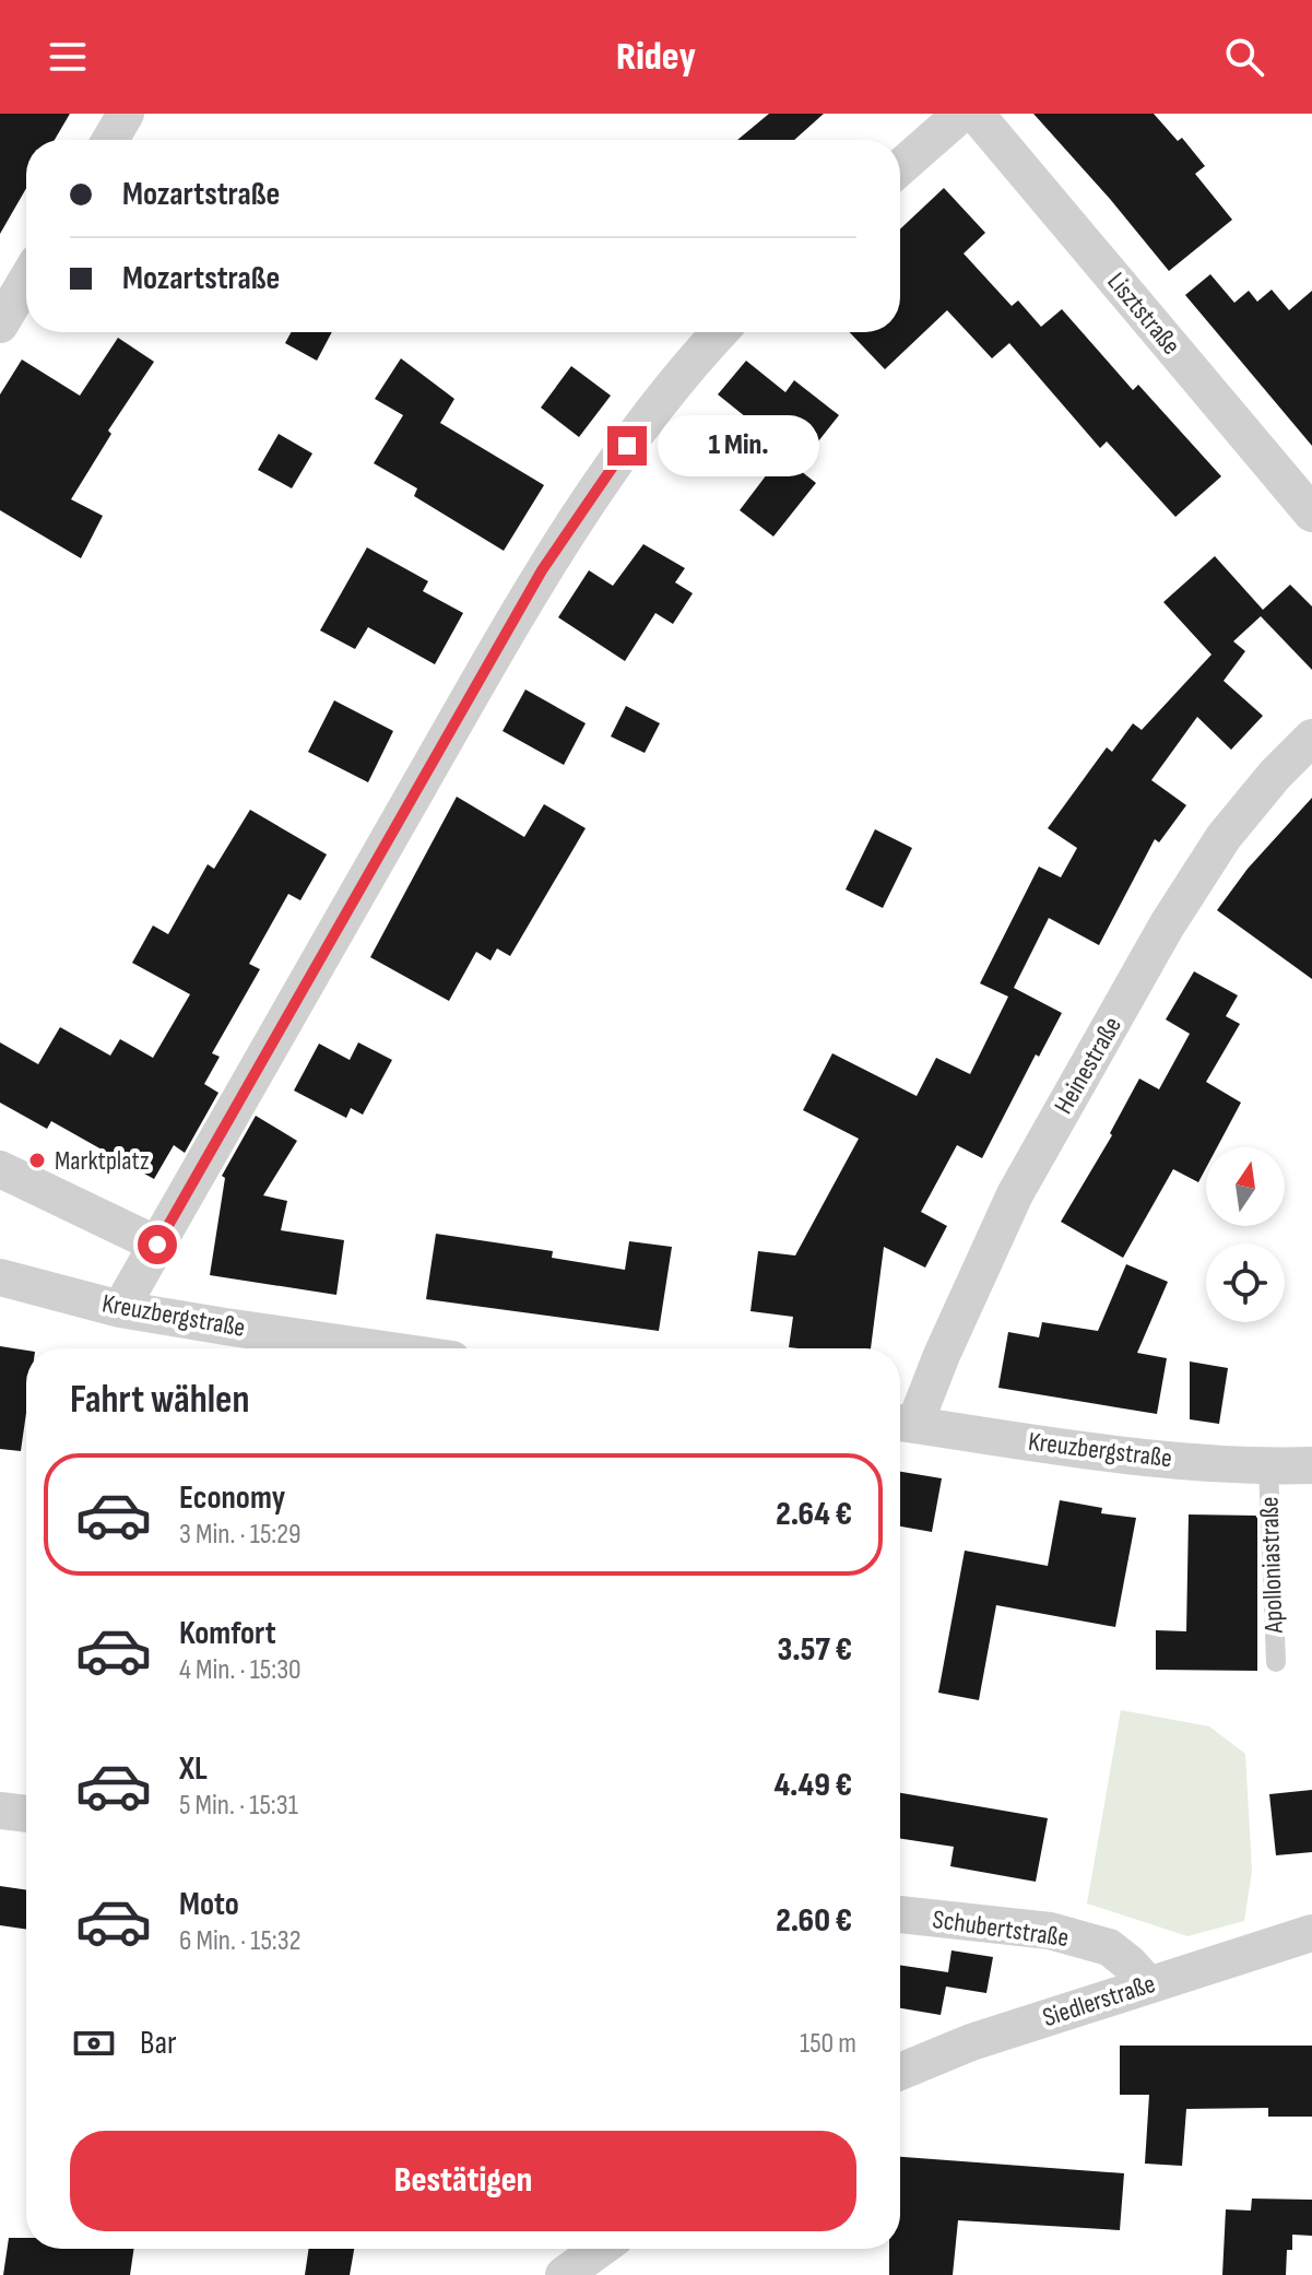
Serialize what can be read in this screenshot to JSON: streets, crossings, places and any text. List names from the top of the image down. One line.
{"streets":{"street":["Lisztstraße","Heinestraße","Kreuzbergstraße","Schubertstraße","Siedlerstraße"],"lane":["Apolloniastraße"]},"crossings":[["Heinestraße","Kreuzbergstraße"],["Kreuzbergstraße","Apolloniastraße"],["Schubertstraße","Siedlerstraße"]],"places":["Marktplatz"],"north":"top","page":{"header":"Ridey","banner":["Mozartstraße","Mozartstraße"],"bubble":"1 Min.","heading":"Fahrt wählen","list":[{"name":"Economy","note":"3 Min. · 15:29","value":"2.64 €"},{"name":"Komfort","note":"4 Min. · 15:30","value":"3.57 €"},{"name":"XL","note":"5 Min. · 15:31","value":"4.49 €"},{"name":"Moto","note":"6 Min. · 15:32","value":"2.60 €"}],"pay":["Bar","150 m"],"buttons":"Bestätigen"}}
